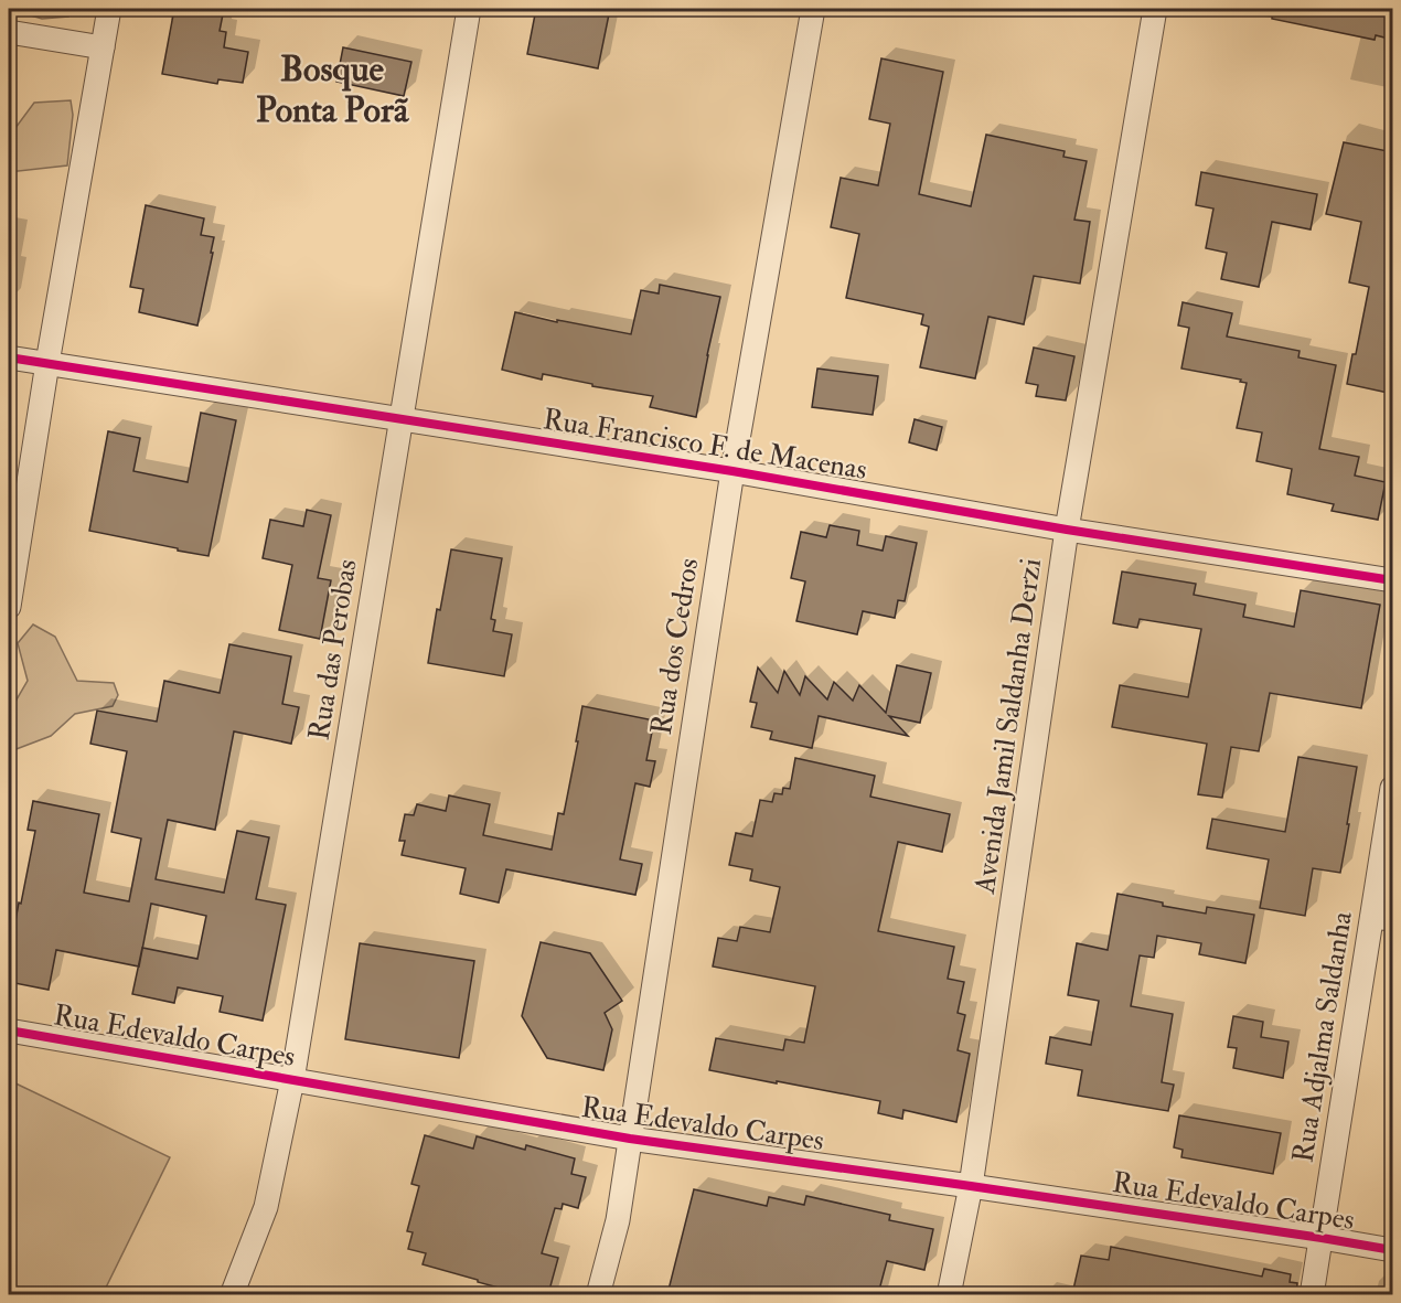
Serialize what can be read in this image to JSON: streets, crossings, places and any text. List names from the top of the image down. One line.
{"streets":{"street":["Rua Francisco F. de Macenas","Rua dos Cedros","Rua das Perobas","Avenida Jamil Saldanha Derzi","Rua Edevaldo Carpes","Rua Adjalma Saldanha"]},"crossings":[["Rua Francisco F. de Macenas","Rua dos Cedros"],["Rua Francisco F. de Macenas","Rua das Perobas"],["Rua Francisco F. de Macenas","Avenida Jamil Saldanha Derzi"],["Rua dos Cedros","Rua Edevaldo Carpes"],["Rua das Perobas","Rua Edevaldo Carpes"],["Avenida Jamil Saldanha Derzi","Rua Edevaldo Carpes"],["Rua Edevaldo Carpes","Rua Adjalma Saldanha"]],"districts":["Bosque Ponta Porã"]}
